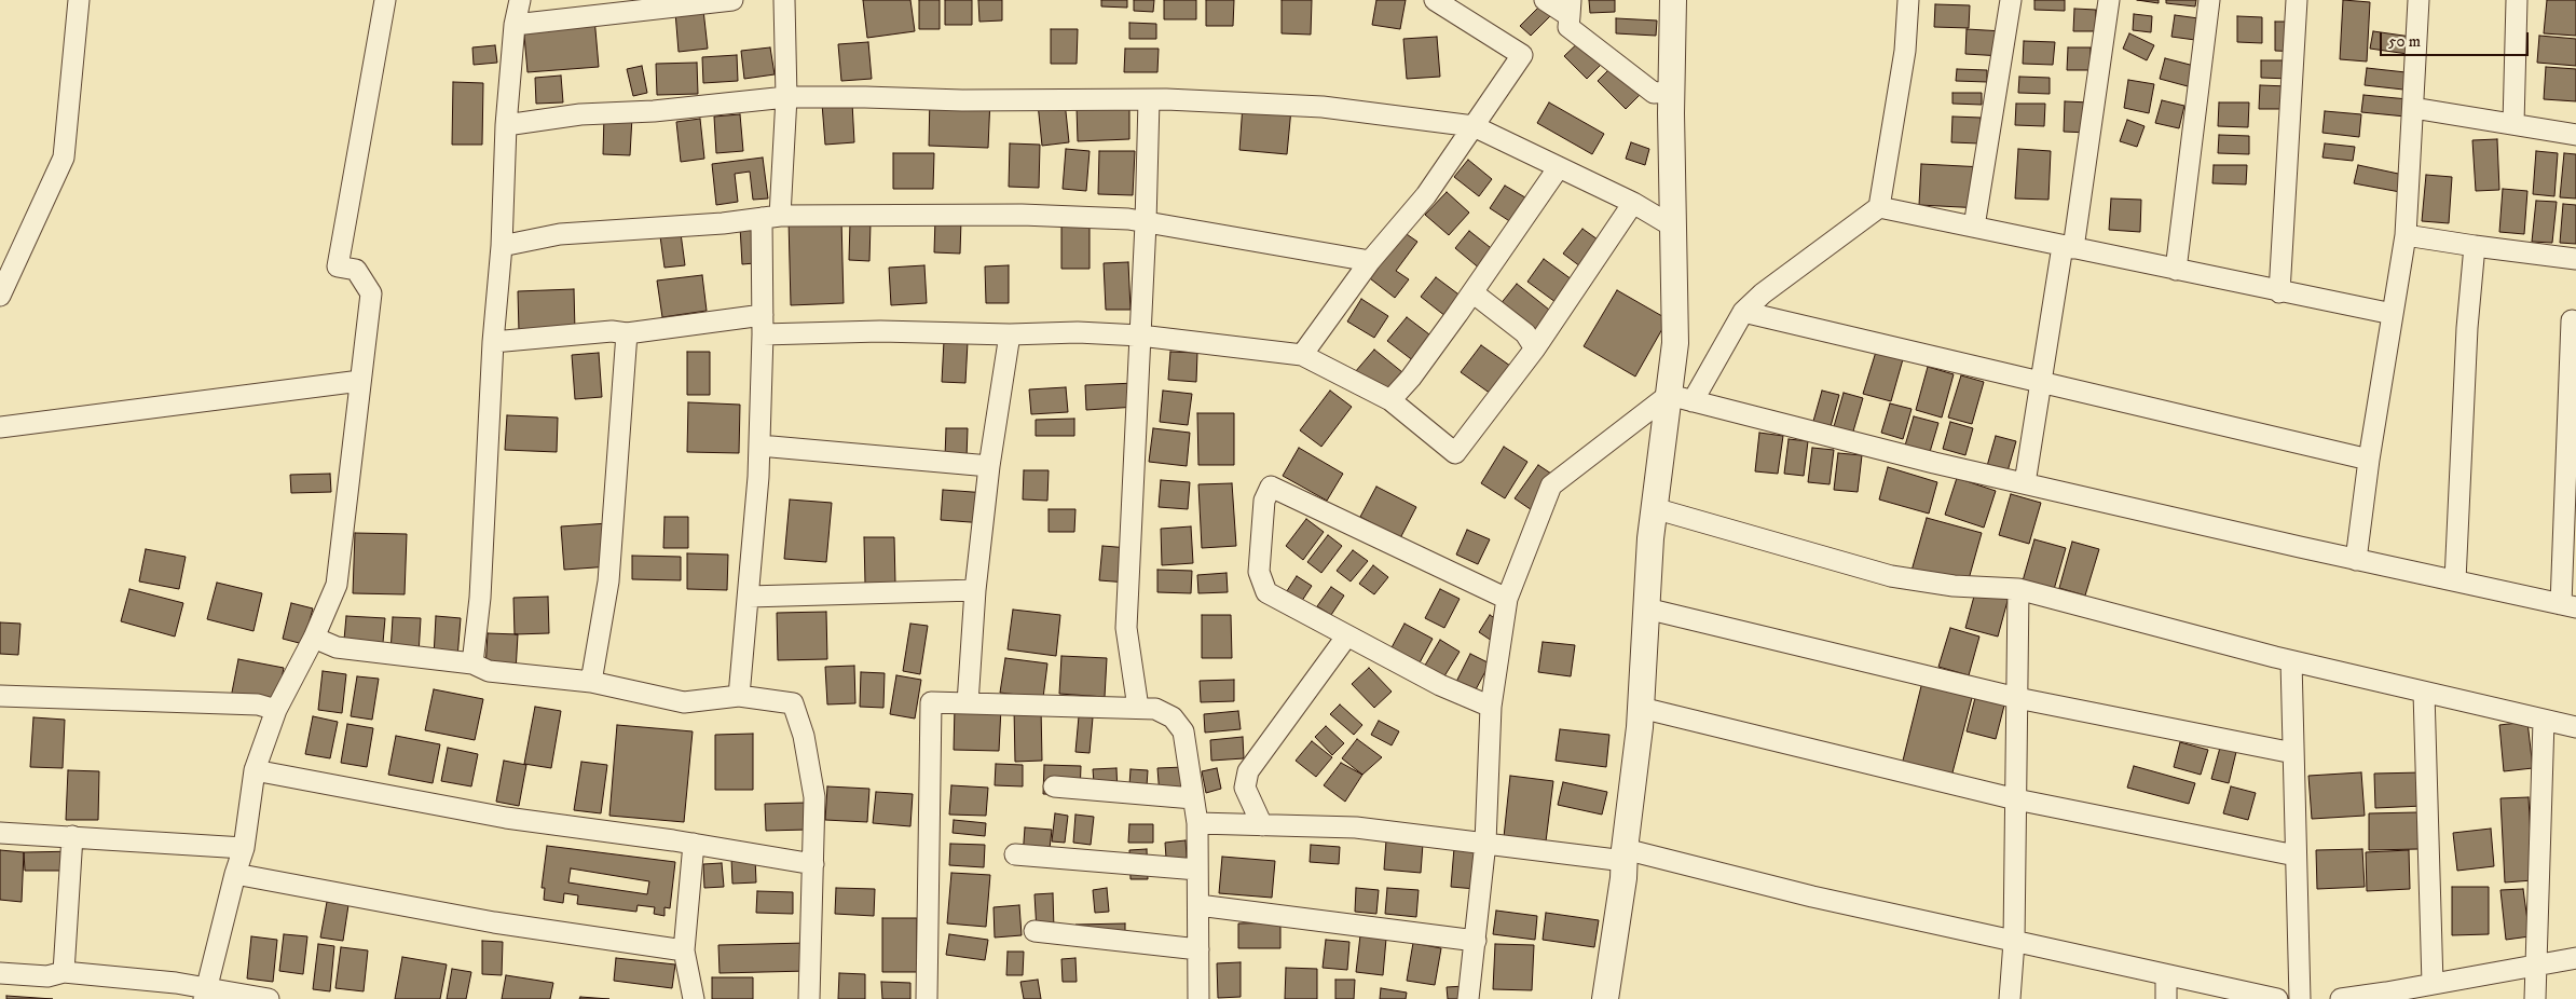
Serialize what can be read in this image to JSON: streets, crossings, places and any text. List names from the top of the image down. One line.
{"scale_bar":"50 m"}
